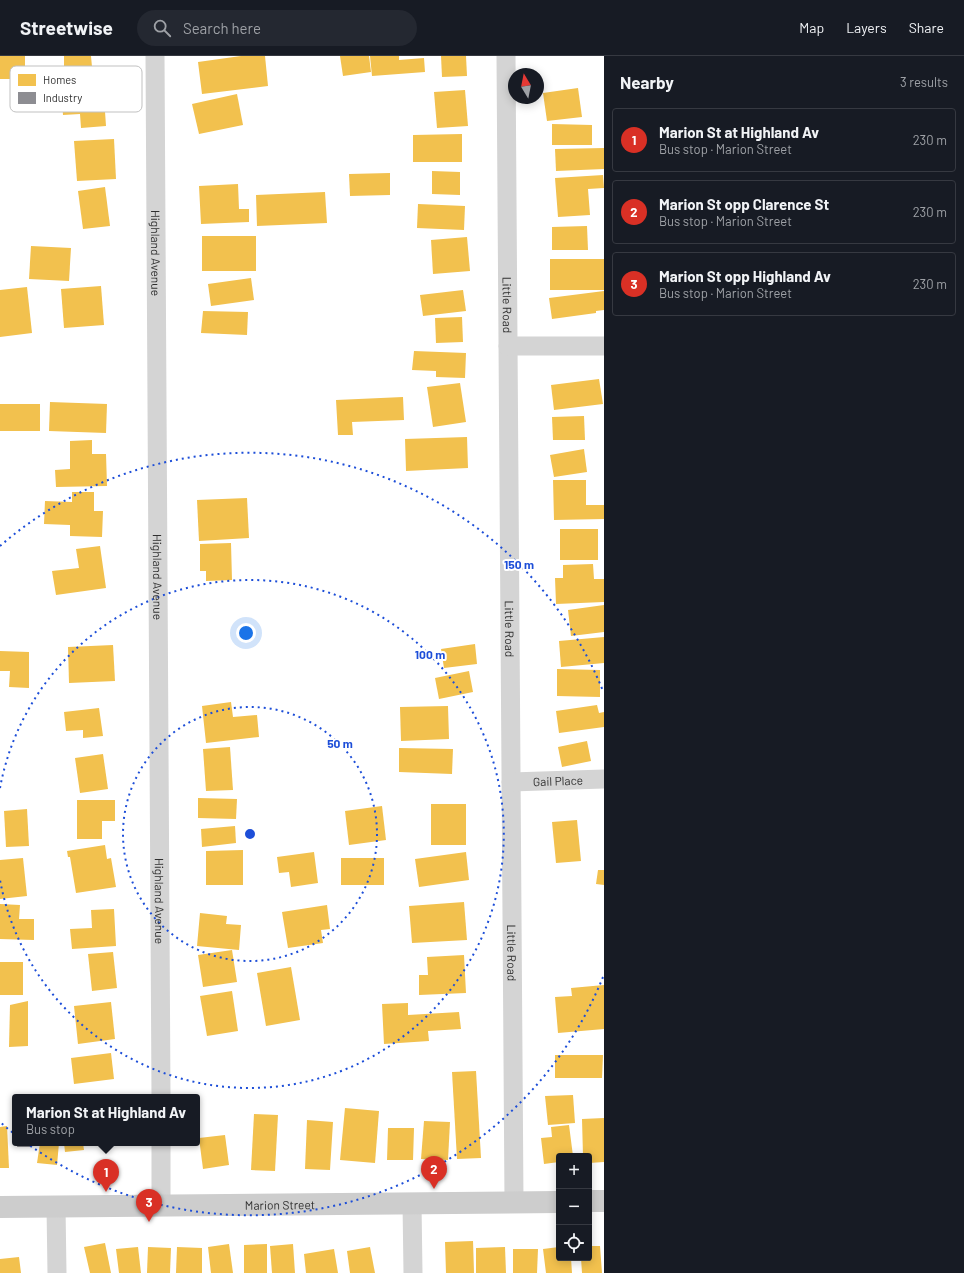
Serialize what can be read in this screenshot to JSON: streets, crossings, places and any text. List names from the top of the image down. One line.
{"streets":{"main road":["Marion Street"],"street":["Highland Avenue","Little Road","Gail Place"]},"crossings":[["Little Road","Gail Place"],["Little Road","Marion Street"]],"legend":["Homes","Industry"],"north":"top","page":{"header":"Streetwise","search":"Search here","nav":["Map","Layers","Share"],"heading":["Nearby","3 results"],"list":[{"mark":"1","name":"Marion St at Highland Av","note":"Bus stop · Marion Street","value":"230 m"},{"mark":"2","name":"Marion St opp Clarence St","note":"Bus stop · Marion Street","value":"230 m"},{"mark":"3","name":"Marion St opp Highland Av","note":"Bus stop · Marion Street","value":"230 m"}],"popup":["Marion St at Highland Av","Bus stop"],"map_buttons":["+","−"],"pins":["2","1","3"]},"rings":["150 m","100 m","50 m"]}
